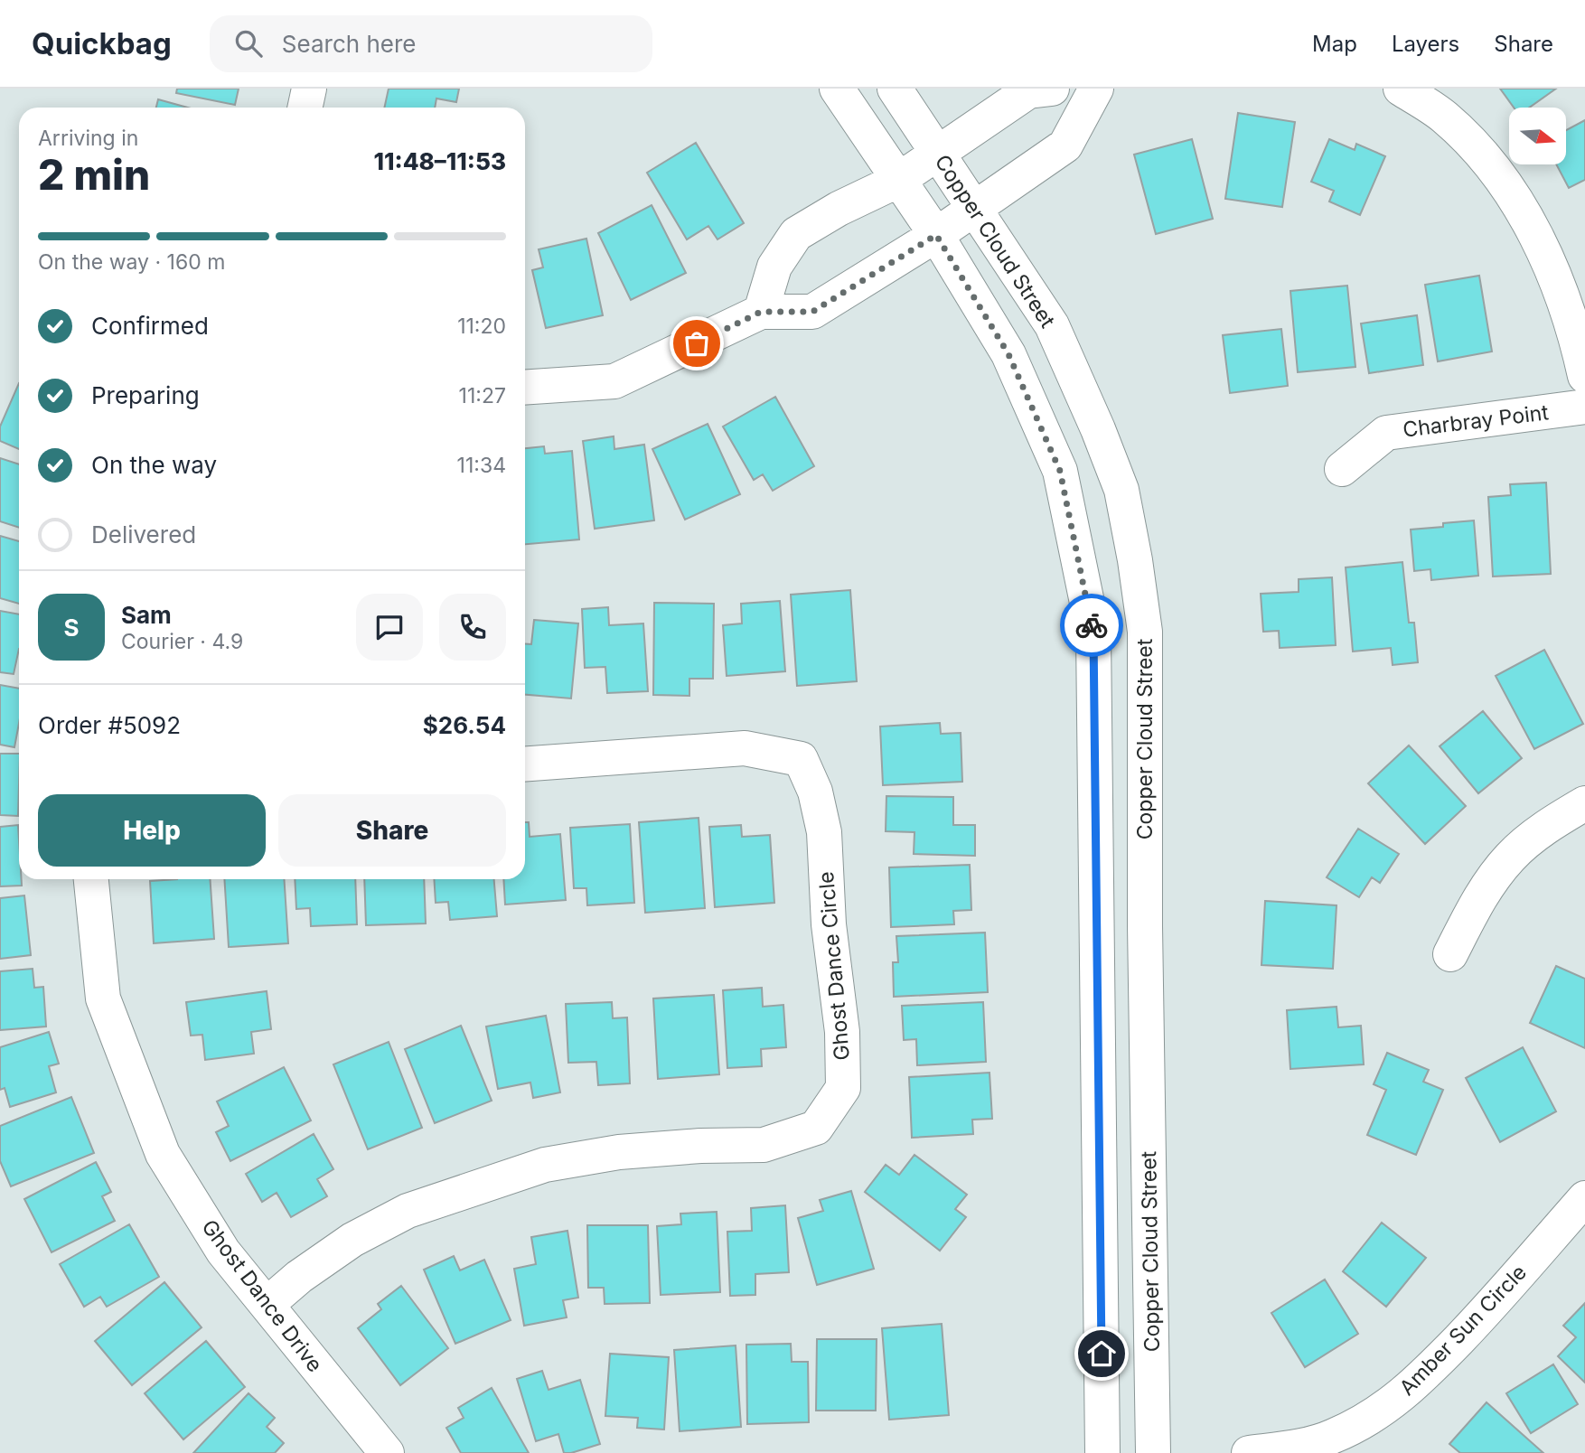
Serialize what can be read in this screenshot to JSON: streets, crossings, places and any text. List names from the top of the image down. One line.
{"streets":{"street":["Copper Cloud Street","Charbray Point","Ghost Dance Circle","Ghost Dance Drive","Amber Sun Circle"]},"crossings":[["Ghost Dance Circle","Ghost Dance Drive"]],"north":"right","page":{"header":"Quickbag","search":"Search here","nav":["Map","Layers","Share"],"heading":["2 min","Arriving in","11:48–11:53"],"panel":["Sam","Courier · 4.9","Order #5092","$26.54"],"bar":"On the way · 160 m","list":[["Confirmed","11:20"],["Preparing","11:27"],["On the way","11:34"],"Delivered"],"round":"S","buttons":["Help","Share"]}}
